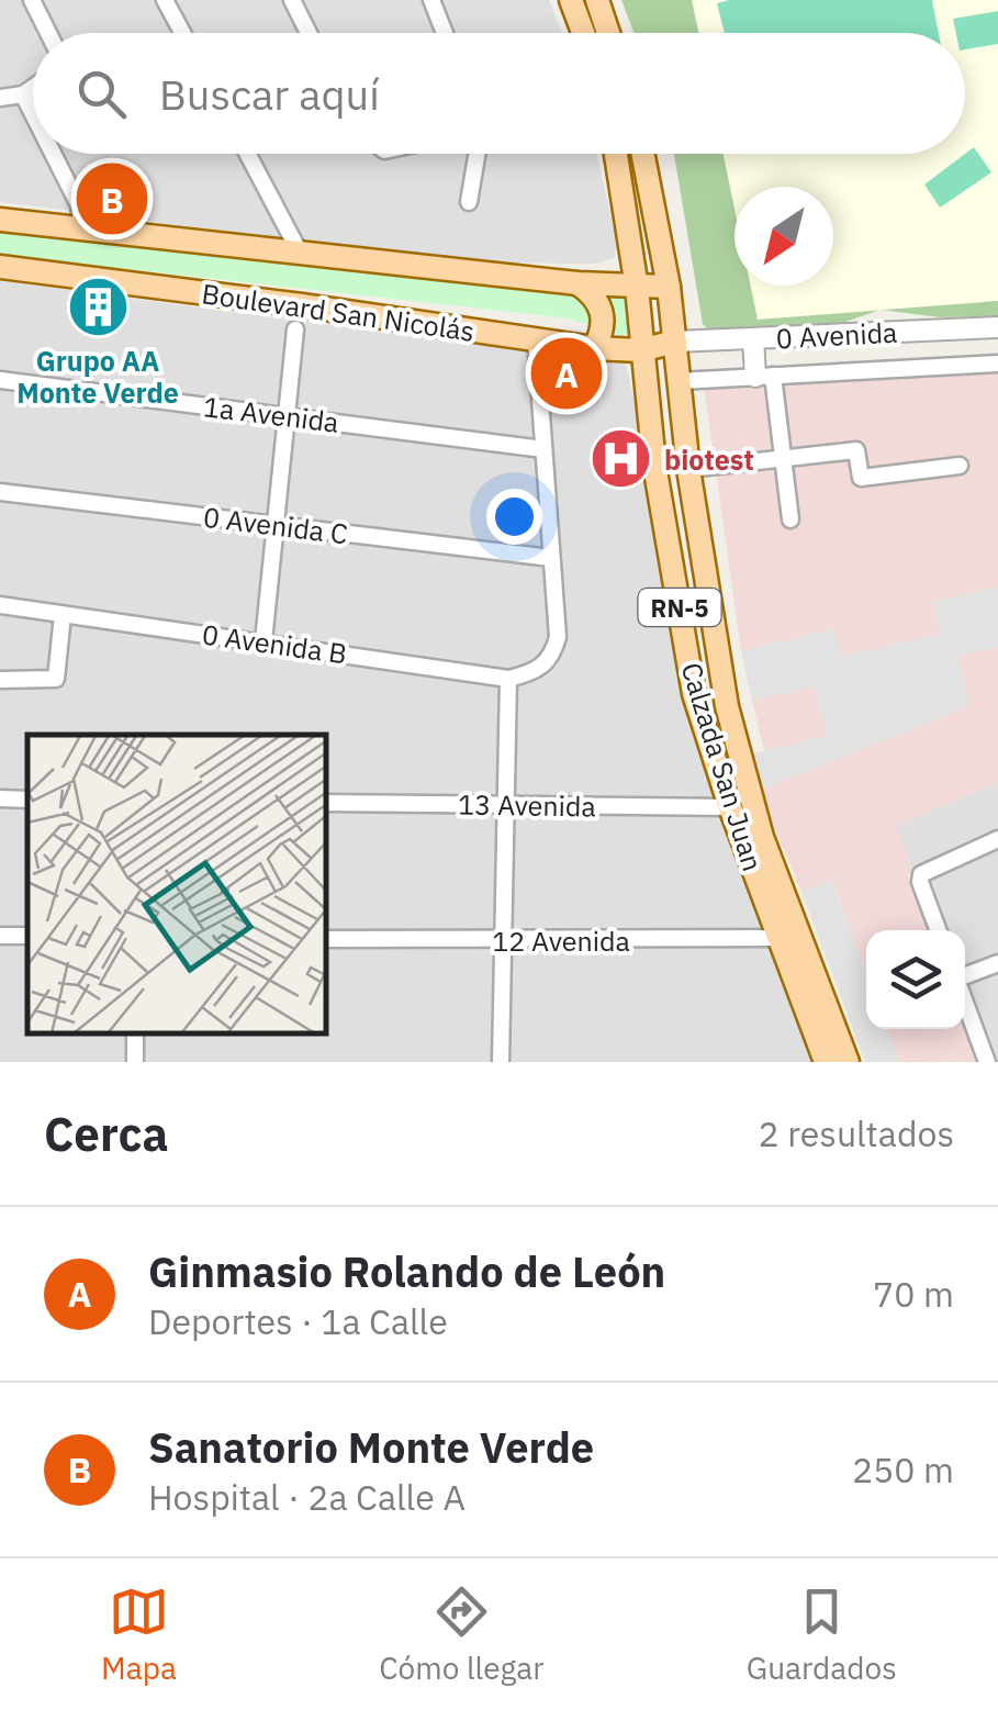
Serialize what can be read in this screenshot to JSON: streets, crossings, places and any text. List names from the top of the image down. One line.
{"streets":{"main road":["Boulevard San Nicolás","RN-5","Calzada San Juan"],"street":["0 Avenida","1a Avenida","0 Avenida C","0 Avenida B","13 Avenida","12 Avenida"]},"crossings":[["Boulevard San Nicolás","0 Avenida"],["Boulevard San Nicolás","Calzada San Juan"],["0 Avenida","Calzada San Juan"],["0 Avenida C","0 Avenida B"],["Calzada San Juan","13 Avenida"],["Calzada San Juan","12 Avenida"]],"places":{"building":["Grupo AA Monte Verde"],"hospital":["biotest"]},"north":"bottom left","page":{"search":"Buscar aquí","pins":["B","A"],"heading":["Cerca","2 resultados"],"list":[{"mark":"A","name":"Ginmasio Rolando de León","note":"Deportes · 1a Calle","value":"70 m"},{"mark":"B","name":"Sanatorio Monte Verde","note":"Hospital · 2a Calle A","value":"250 m"}],"nav":["Mapa","Cómo llegar","Guardados"]}}
